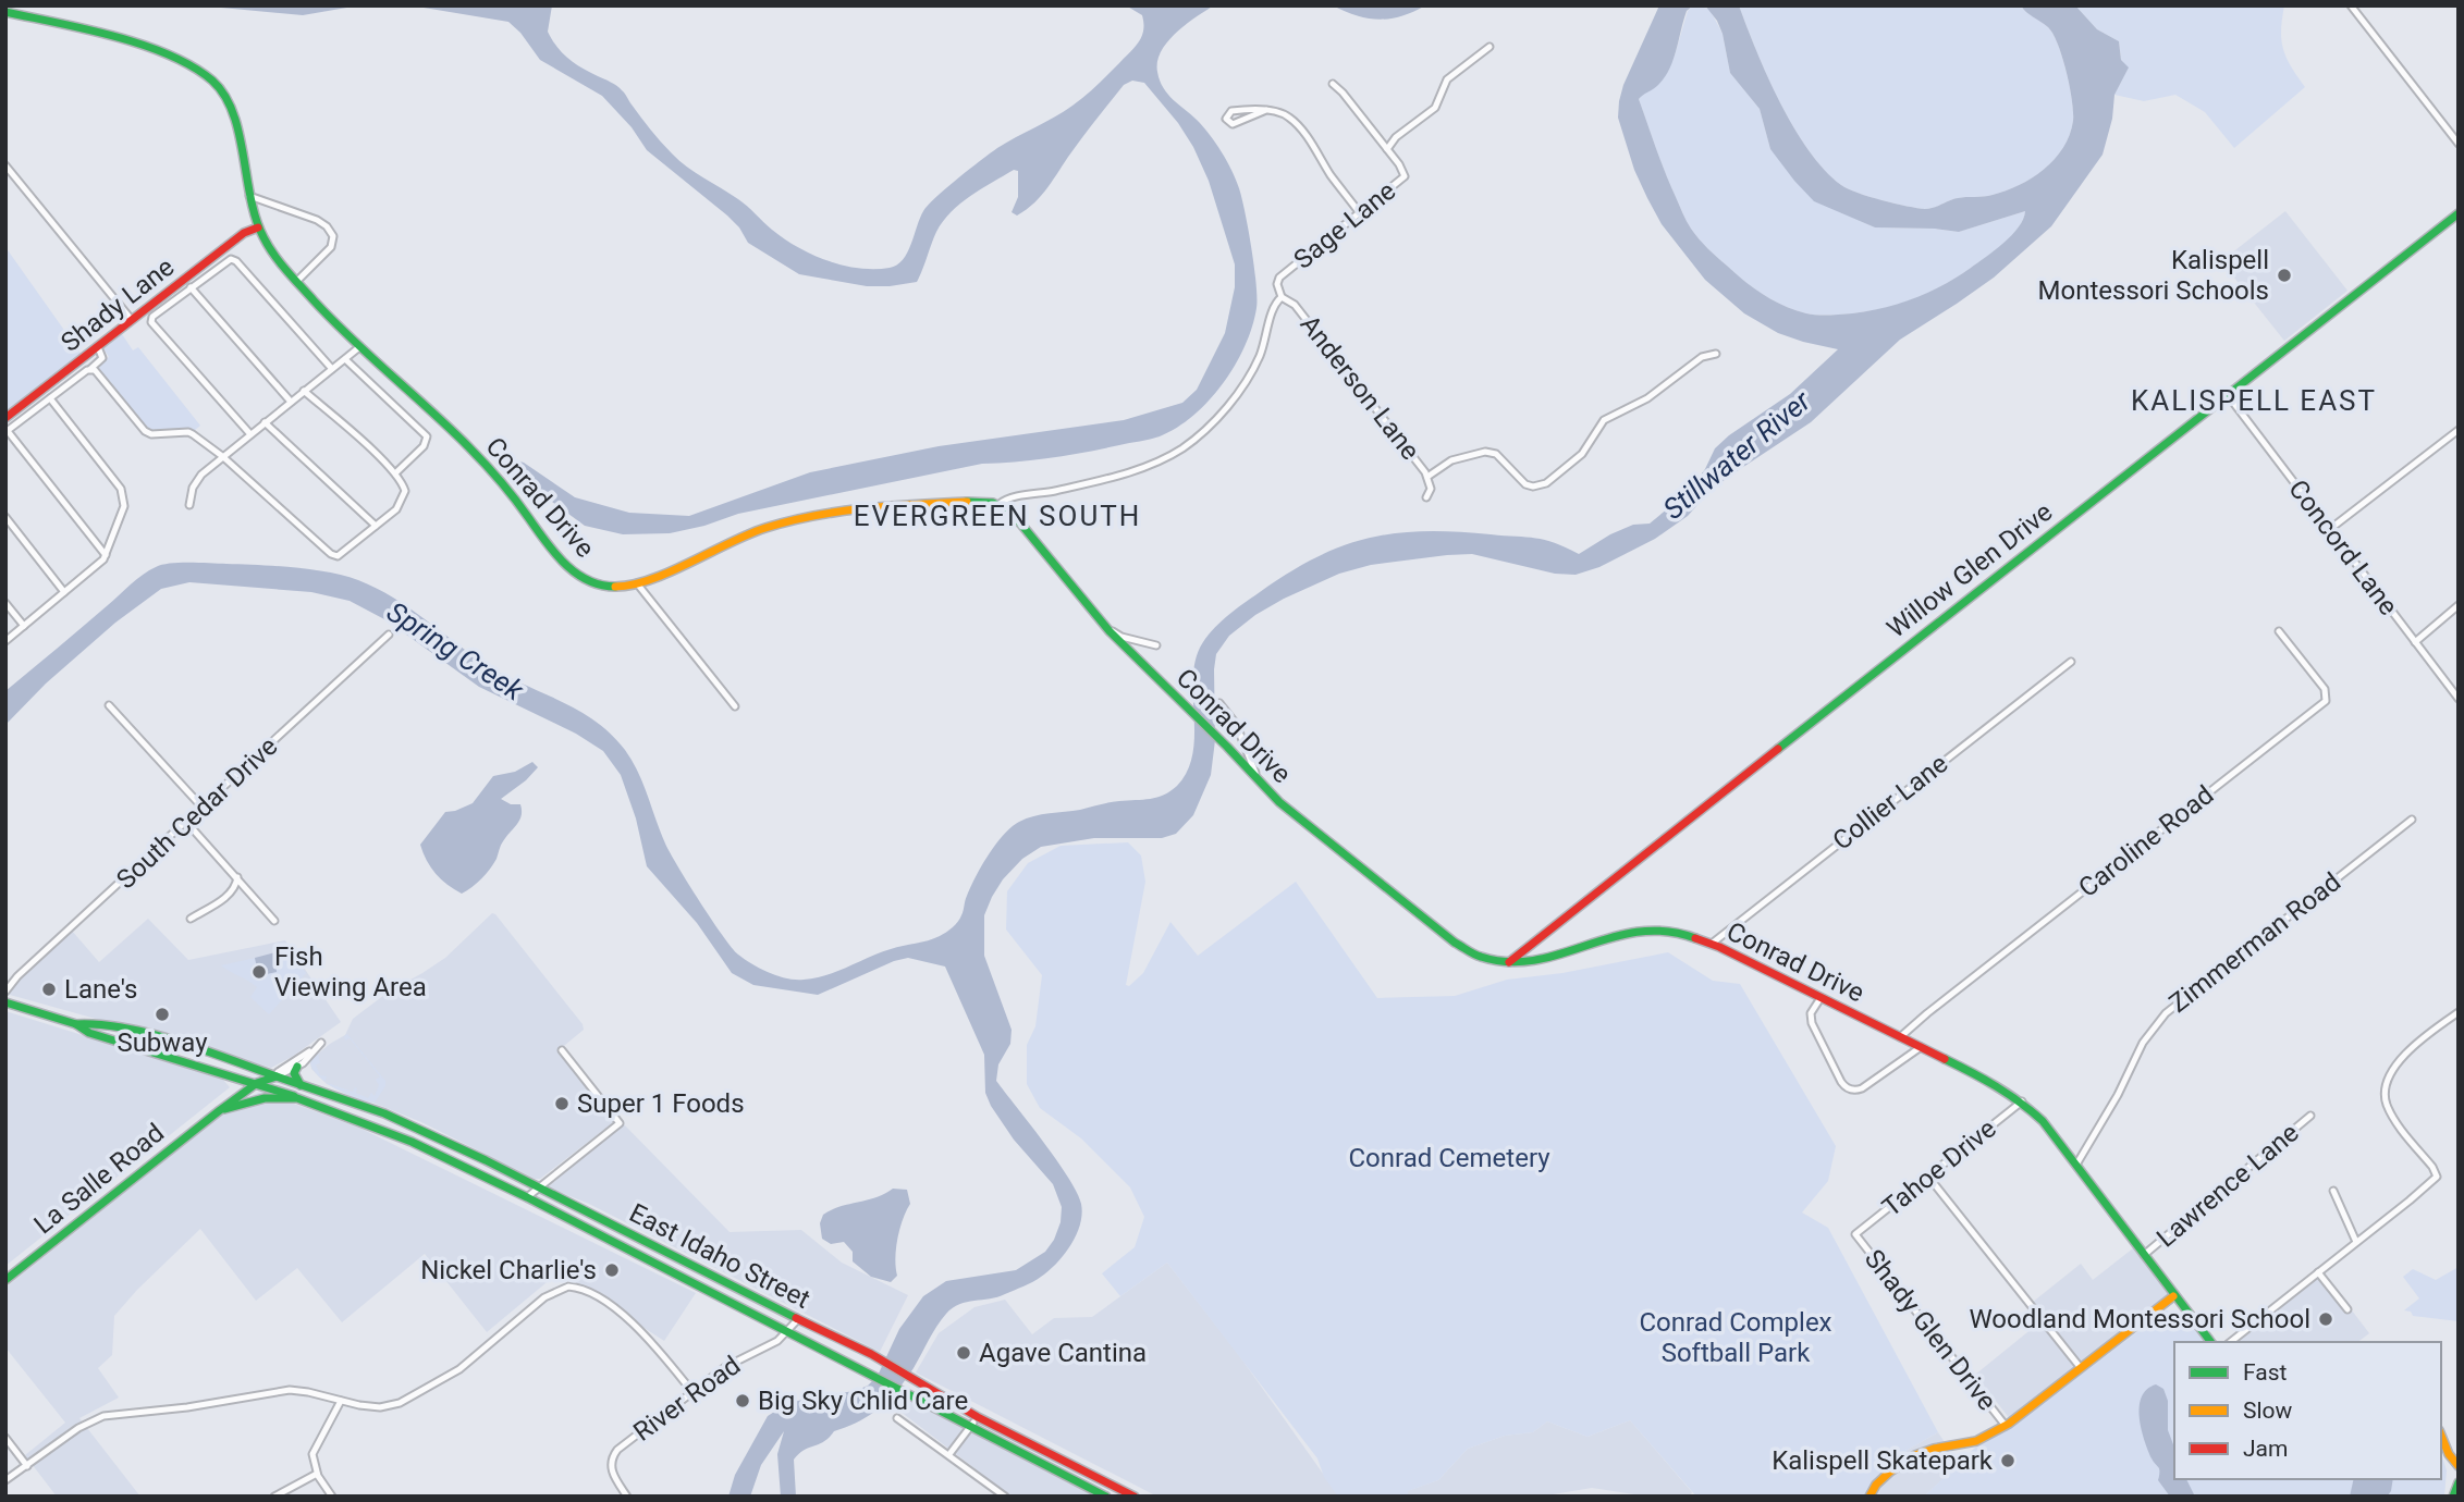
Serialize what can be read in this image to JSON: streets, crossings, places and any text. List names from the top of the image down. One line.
{"streets":{"main road":["Shady Lane","Conrad Drive","Willow Glen Drive","La Salle Road","East Idaho Street"],"street":["Sage Lane","Anderson Lane","Concord Lane","Collier Lane","South Cedar Drive","Caroline Road","Zimmerman Road","Tahoe Drive","Lawrence Lane","Shady Glen Drive","River Road"]},"crossings":[["Sage Lane","Anderson Lane"],["Shady Lane","Conrad Drive"],["Anderson Lane","Conrad Drive"],["Conrad Drive","Willow Glen Drive"],["Conrad Drive","Collier Lane"],["Conrad Drive","Caroline Road"],["Conrad Drive","Zimmerman Road"],["Conrad Drive","Tahoe Drive"],["Conrad Drive","Lawrence Lane"],["Concord Lane","Willow Glen Drive"],["Tahoe Drive","Shady Glen Drive"],["La Salle Road","East Idaho Street"],["East Idaho Street","River Road"]],"districts":["KALISPELL EAST","EVERGREEN SOUTH"],"water":["Stillwater River","Spring Creek"],"parks":["Conrad Cemetery","Conrad Complex Softball Park"],"places":["Kalispell Montessori Schools","Fish Viewing Area","Lane's","Subway","Super 1 Foods","Nickel Charlie's","Woodland Montessori School","Agave Cantina","Big Sky Chlid Care","Kalispell Skatepark"],"legend":["Fast","Slow","Jam"]}
